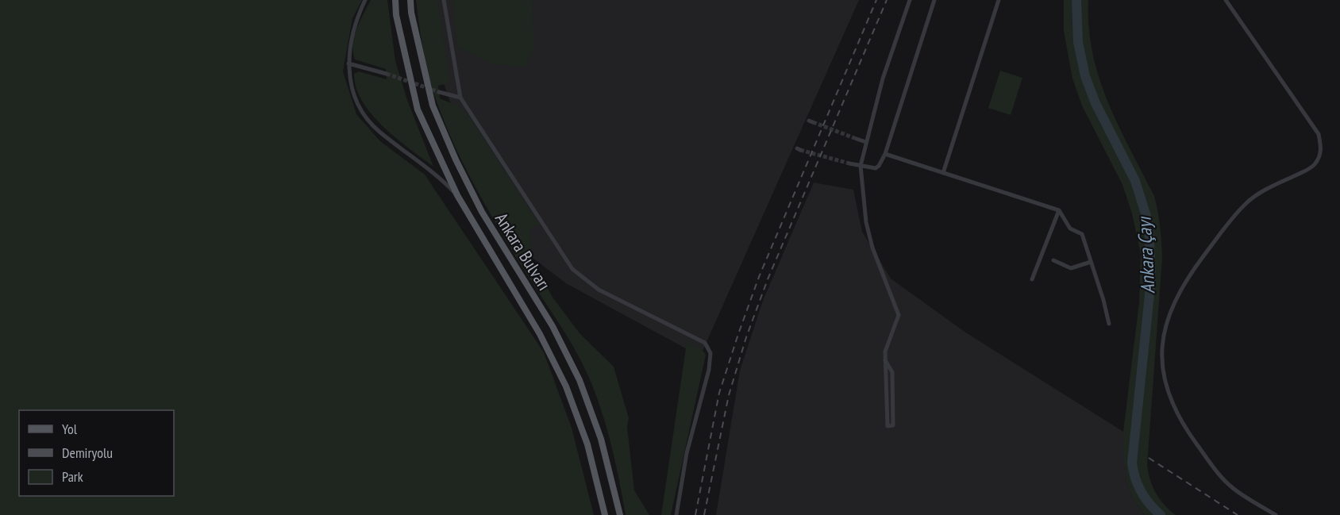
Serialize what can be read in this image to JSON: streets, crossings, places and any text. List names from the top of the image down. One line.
{"streets":{"main road":["Ankara Bulvarı"]},"water":["Ankara Çayı"],"legend":["Yol","Demiryolu","Park"]}
